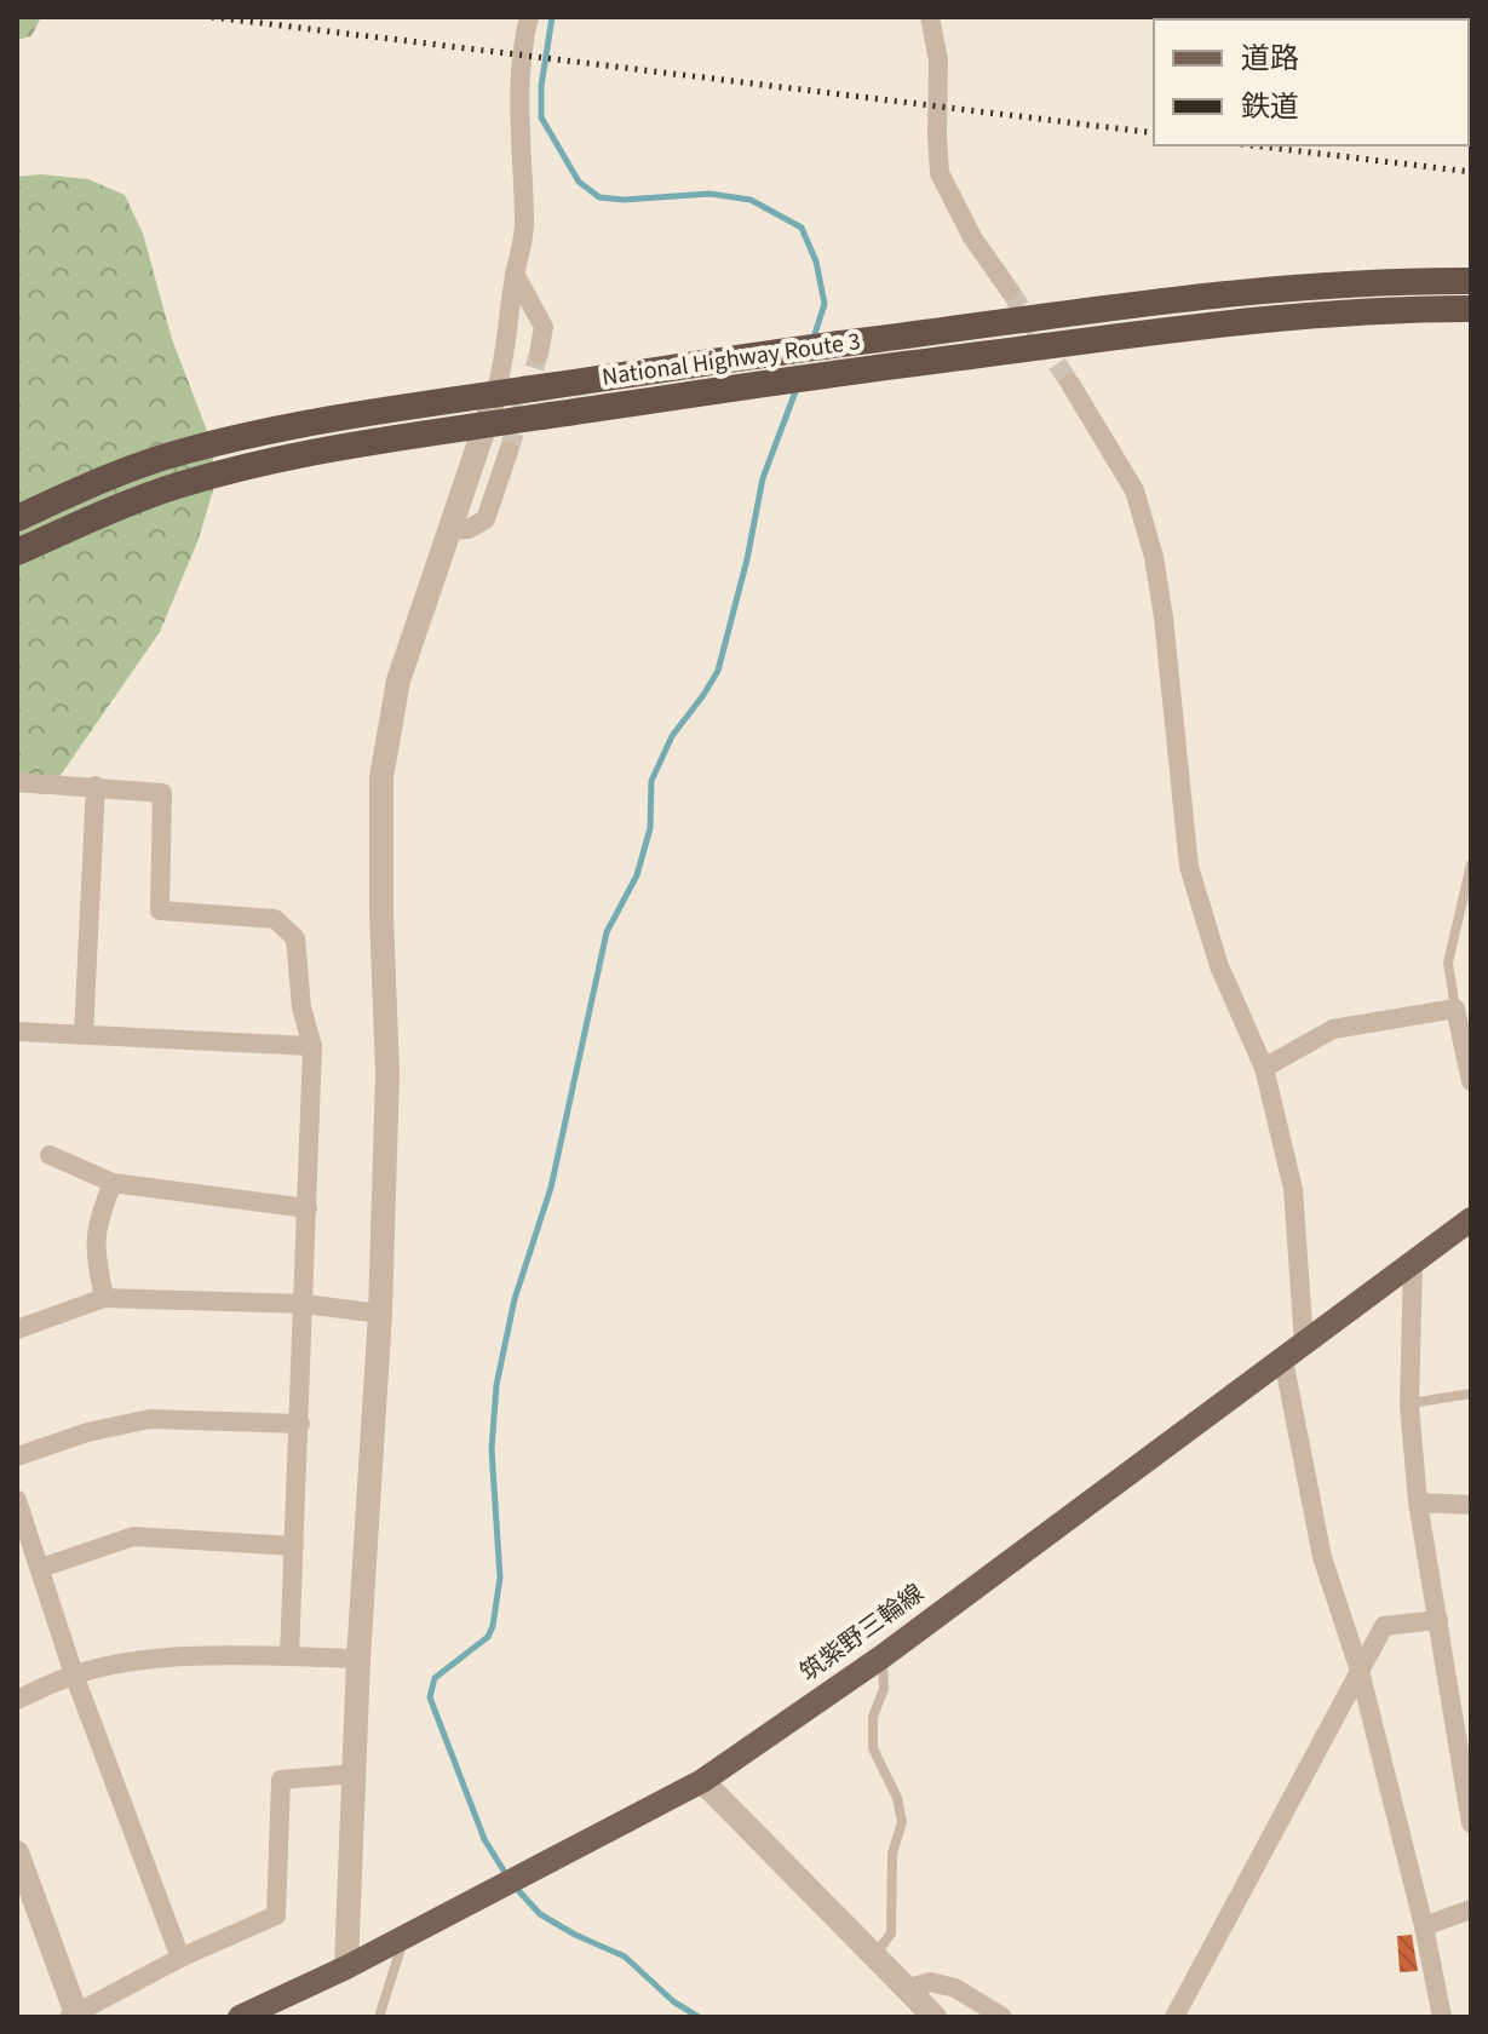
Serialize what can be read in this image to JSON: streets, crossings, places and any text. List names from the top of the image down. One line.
{"streets":{"highway":["National Highway Route 3"],"main road":["筑紫野三輪線"]},"legend":["道路","鉄道"]}
